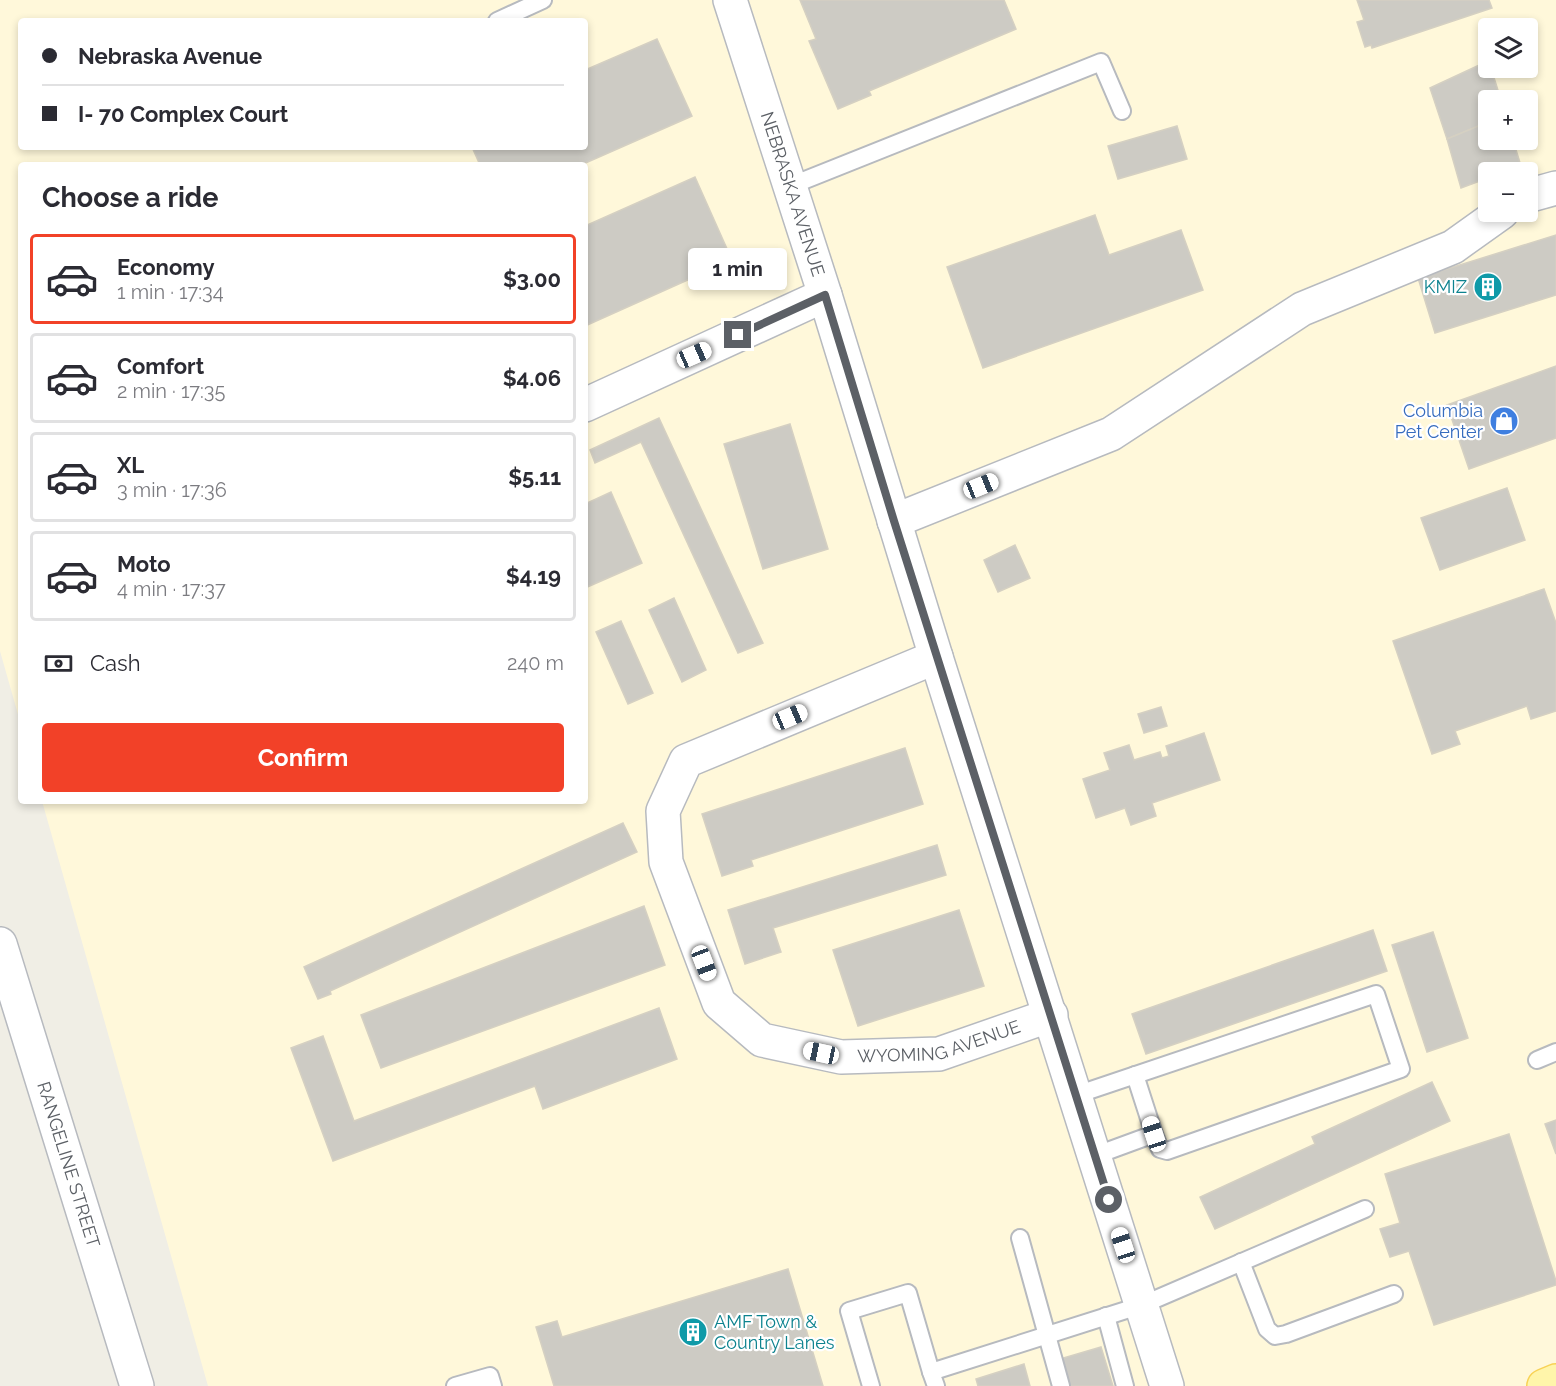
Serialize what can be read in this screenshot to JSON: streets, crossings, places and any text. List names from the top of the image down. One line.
{"streets":{"street":["NEBRASKA AVENUE","WYOMING AVENUE","RANGELINE STREET"]},"crossings":[["NEBRASKA AVENUE","WYOMING AVENUE"]],"places":{"building":["KMIZ","AMF Town & Country Lanes"],"shop":["Columbia Pet Center"]},"page":{"map_buttons":["+","−"],"banner":["Nebraska Avenue","I- 70 Complex Court"],"heading":"Choose a ride","list":[{"name":"Economy","note":"1 min · 17:34","value":"$3.00"},{"name":"Comfort","note":"2 min · 17:35","value":"$4.06"},{"name":"XL","note":"3 min · 17:36","value":"$5.11"},{"name":"Moto","note":"4 min · 17:37","value":"$4.19"}],"bubble":"1 min","pay":["Cash","240 m"],"buttons":"Confirm"}}
